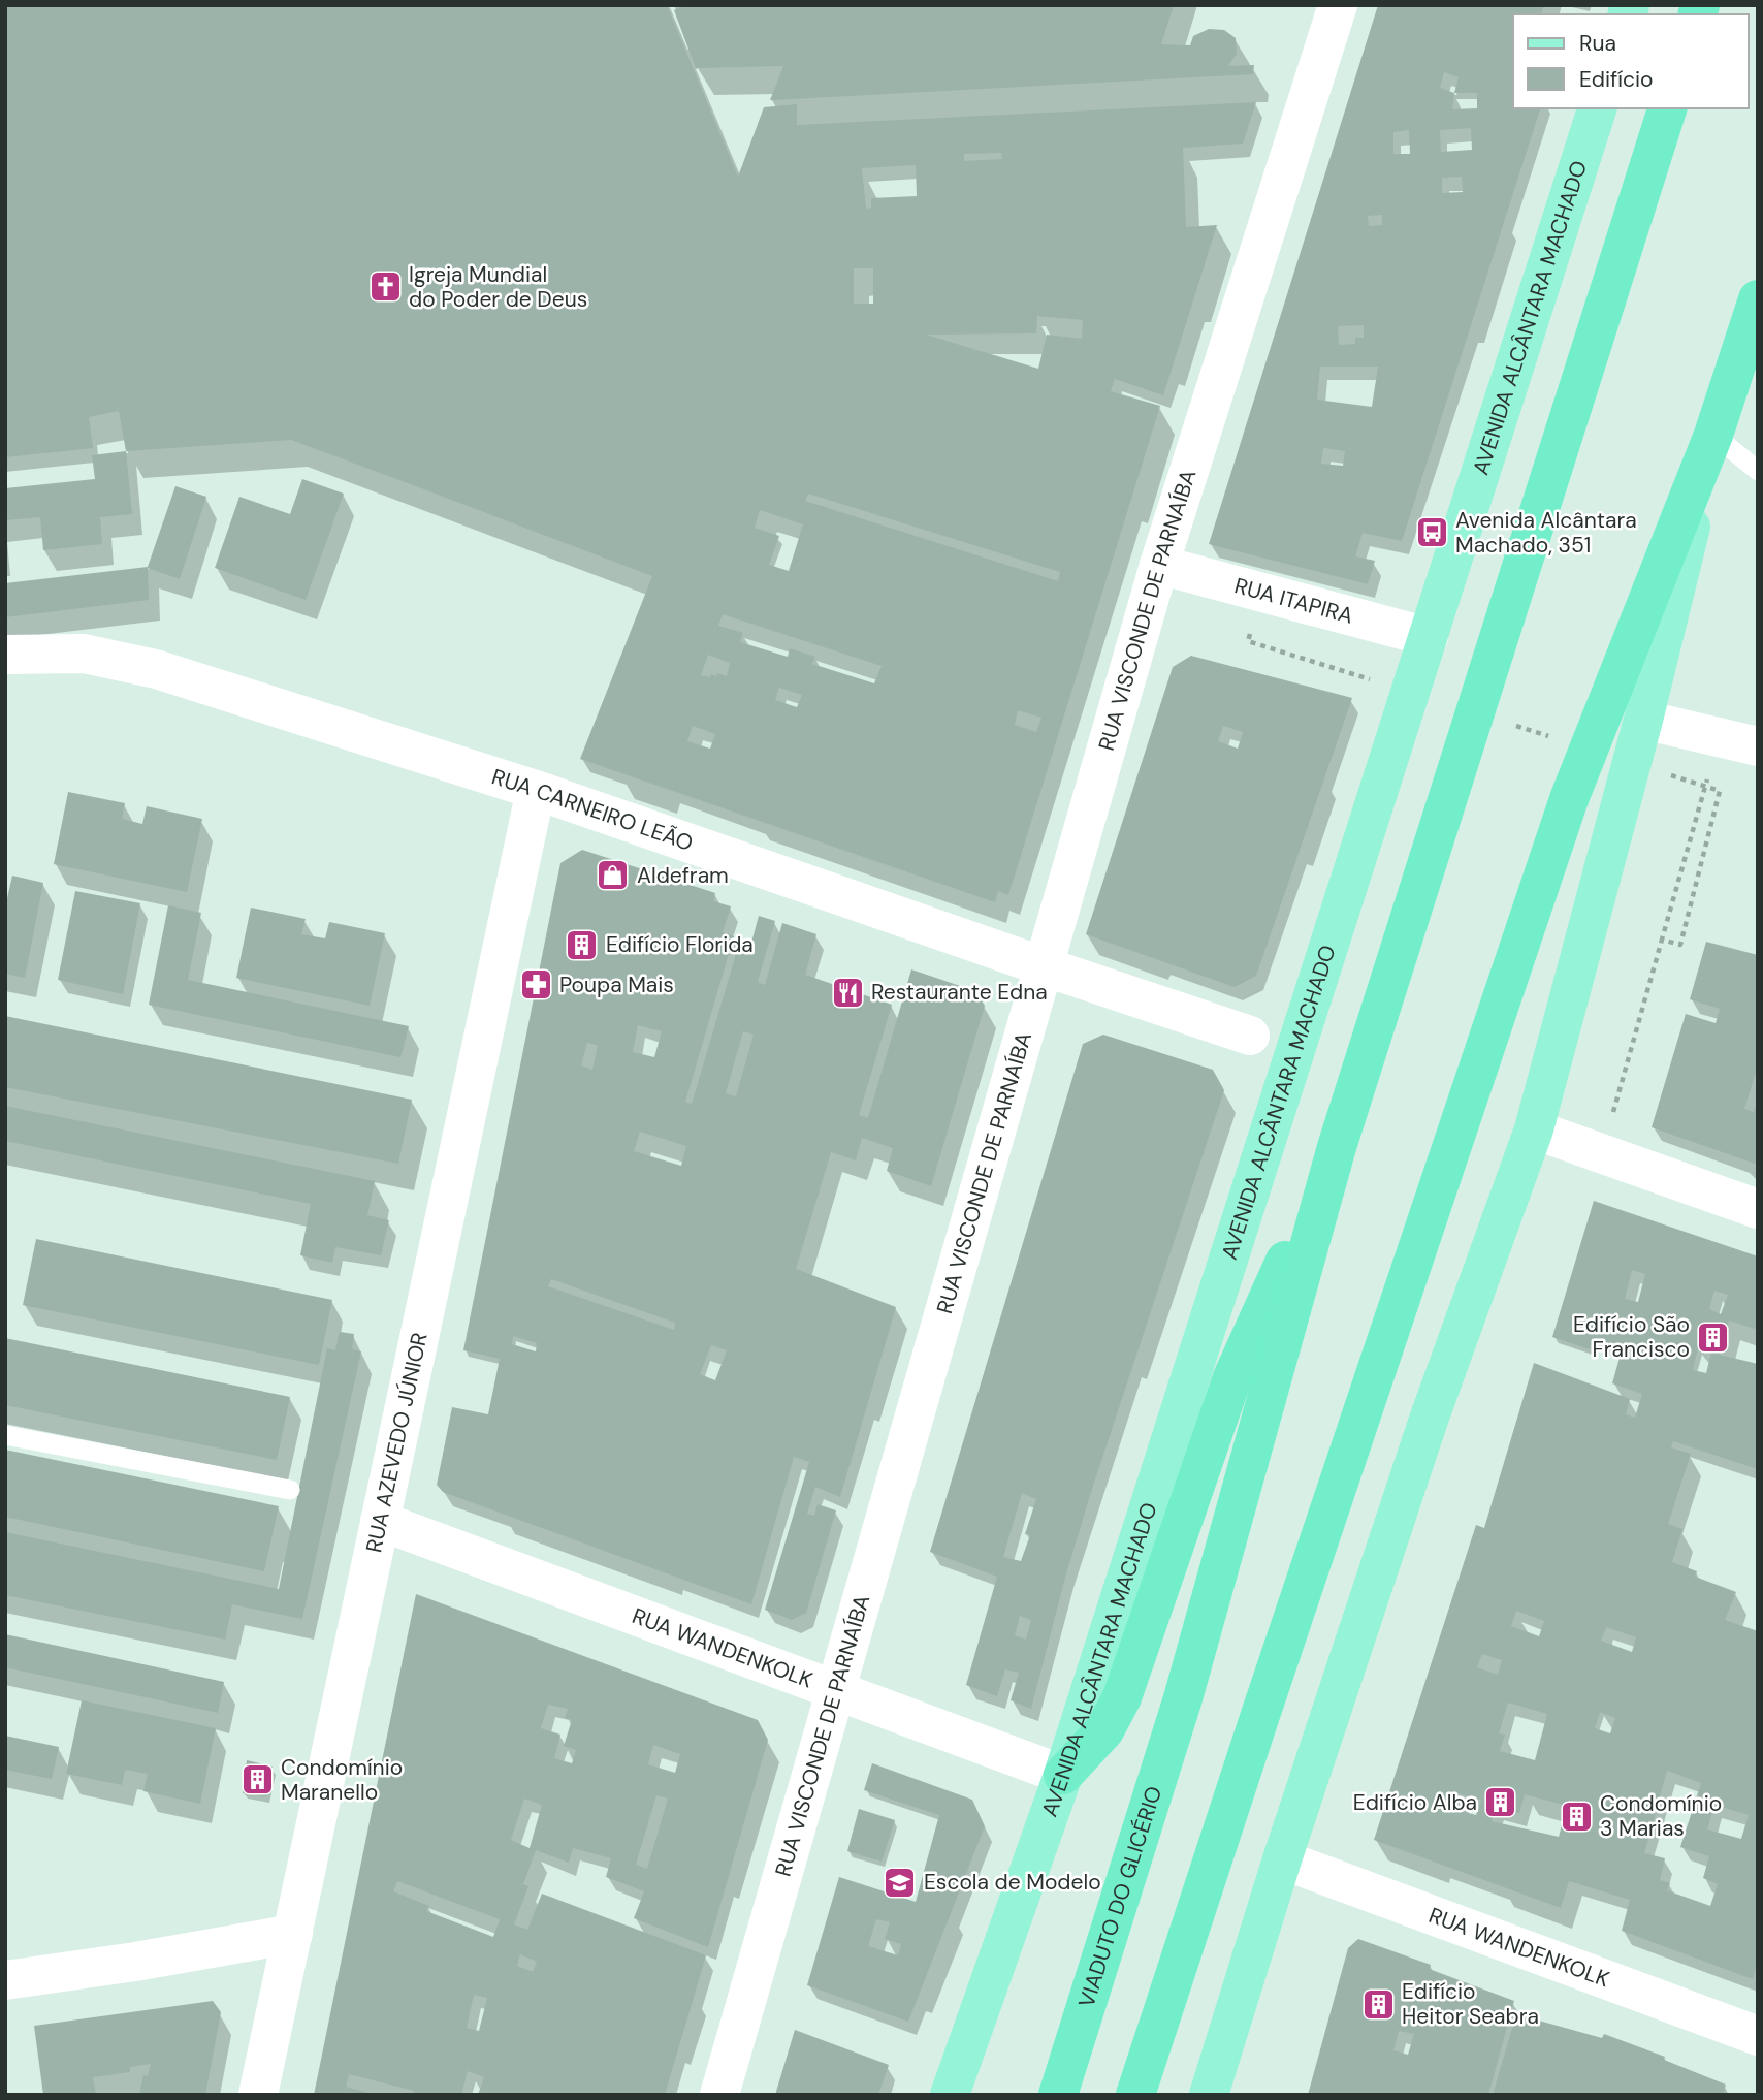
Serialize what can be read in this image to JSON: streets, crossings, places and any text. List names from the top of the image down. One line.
{"streets":{"highway":["VIADUTO DO GLICÉRIO"],"main road":["AVENIDA ALCÂNTARA MACHADO"],"street":["RUA ITAPIRA","RUA VISCONDE DE PARNAÍBA","RUA CARNEIRO LEÃO","RUA AZEVEDO JÚNIOR","RUA WANDENKOLK"]},"crossings":[["AVENIDA ALCÂNTARA MACHADO","RUA ITAPIRA"],["AVENIDA ALCÂNTARA MACHADO","RUA WANDENKOLK"],["RUA ITAPIRA","RUA VISCONDE DE PARNAÍBA"],["RUA VISCONDE DE PARNAÍBA","RUA CARNEIRO LEÃO"],["RUA VISCONDE DE PARNAÍBA","RUA WANDENKOLK"],["RUA CARNEIRO LEÃO","RUA AZEVEDO JÚNIOR"],["RUA AZEVEDO JÚNIOR","RUA WANDENKOLK"]],"places":{"church":["Igreja Mundial do Poder de Deus"],"bus stop":["Avenida Alcântara Machado, 351"],"shop":["Aldefram"],"building":["Edifício Florida","Edifício São Francisco","Condomínio Maranello","Edifício Alba","Condomínio 3 Marias","Edifício Heitor Seabra"],"pharmacy":["Poupa Mais"],"restaurant":["Restaurante Edna"],"school or university":["Escola de Modelo"]},"legend":["Rua","Edifício"]}
